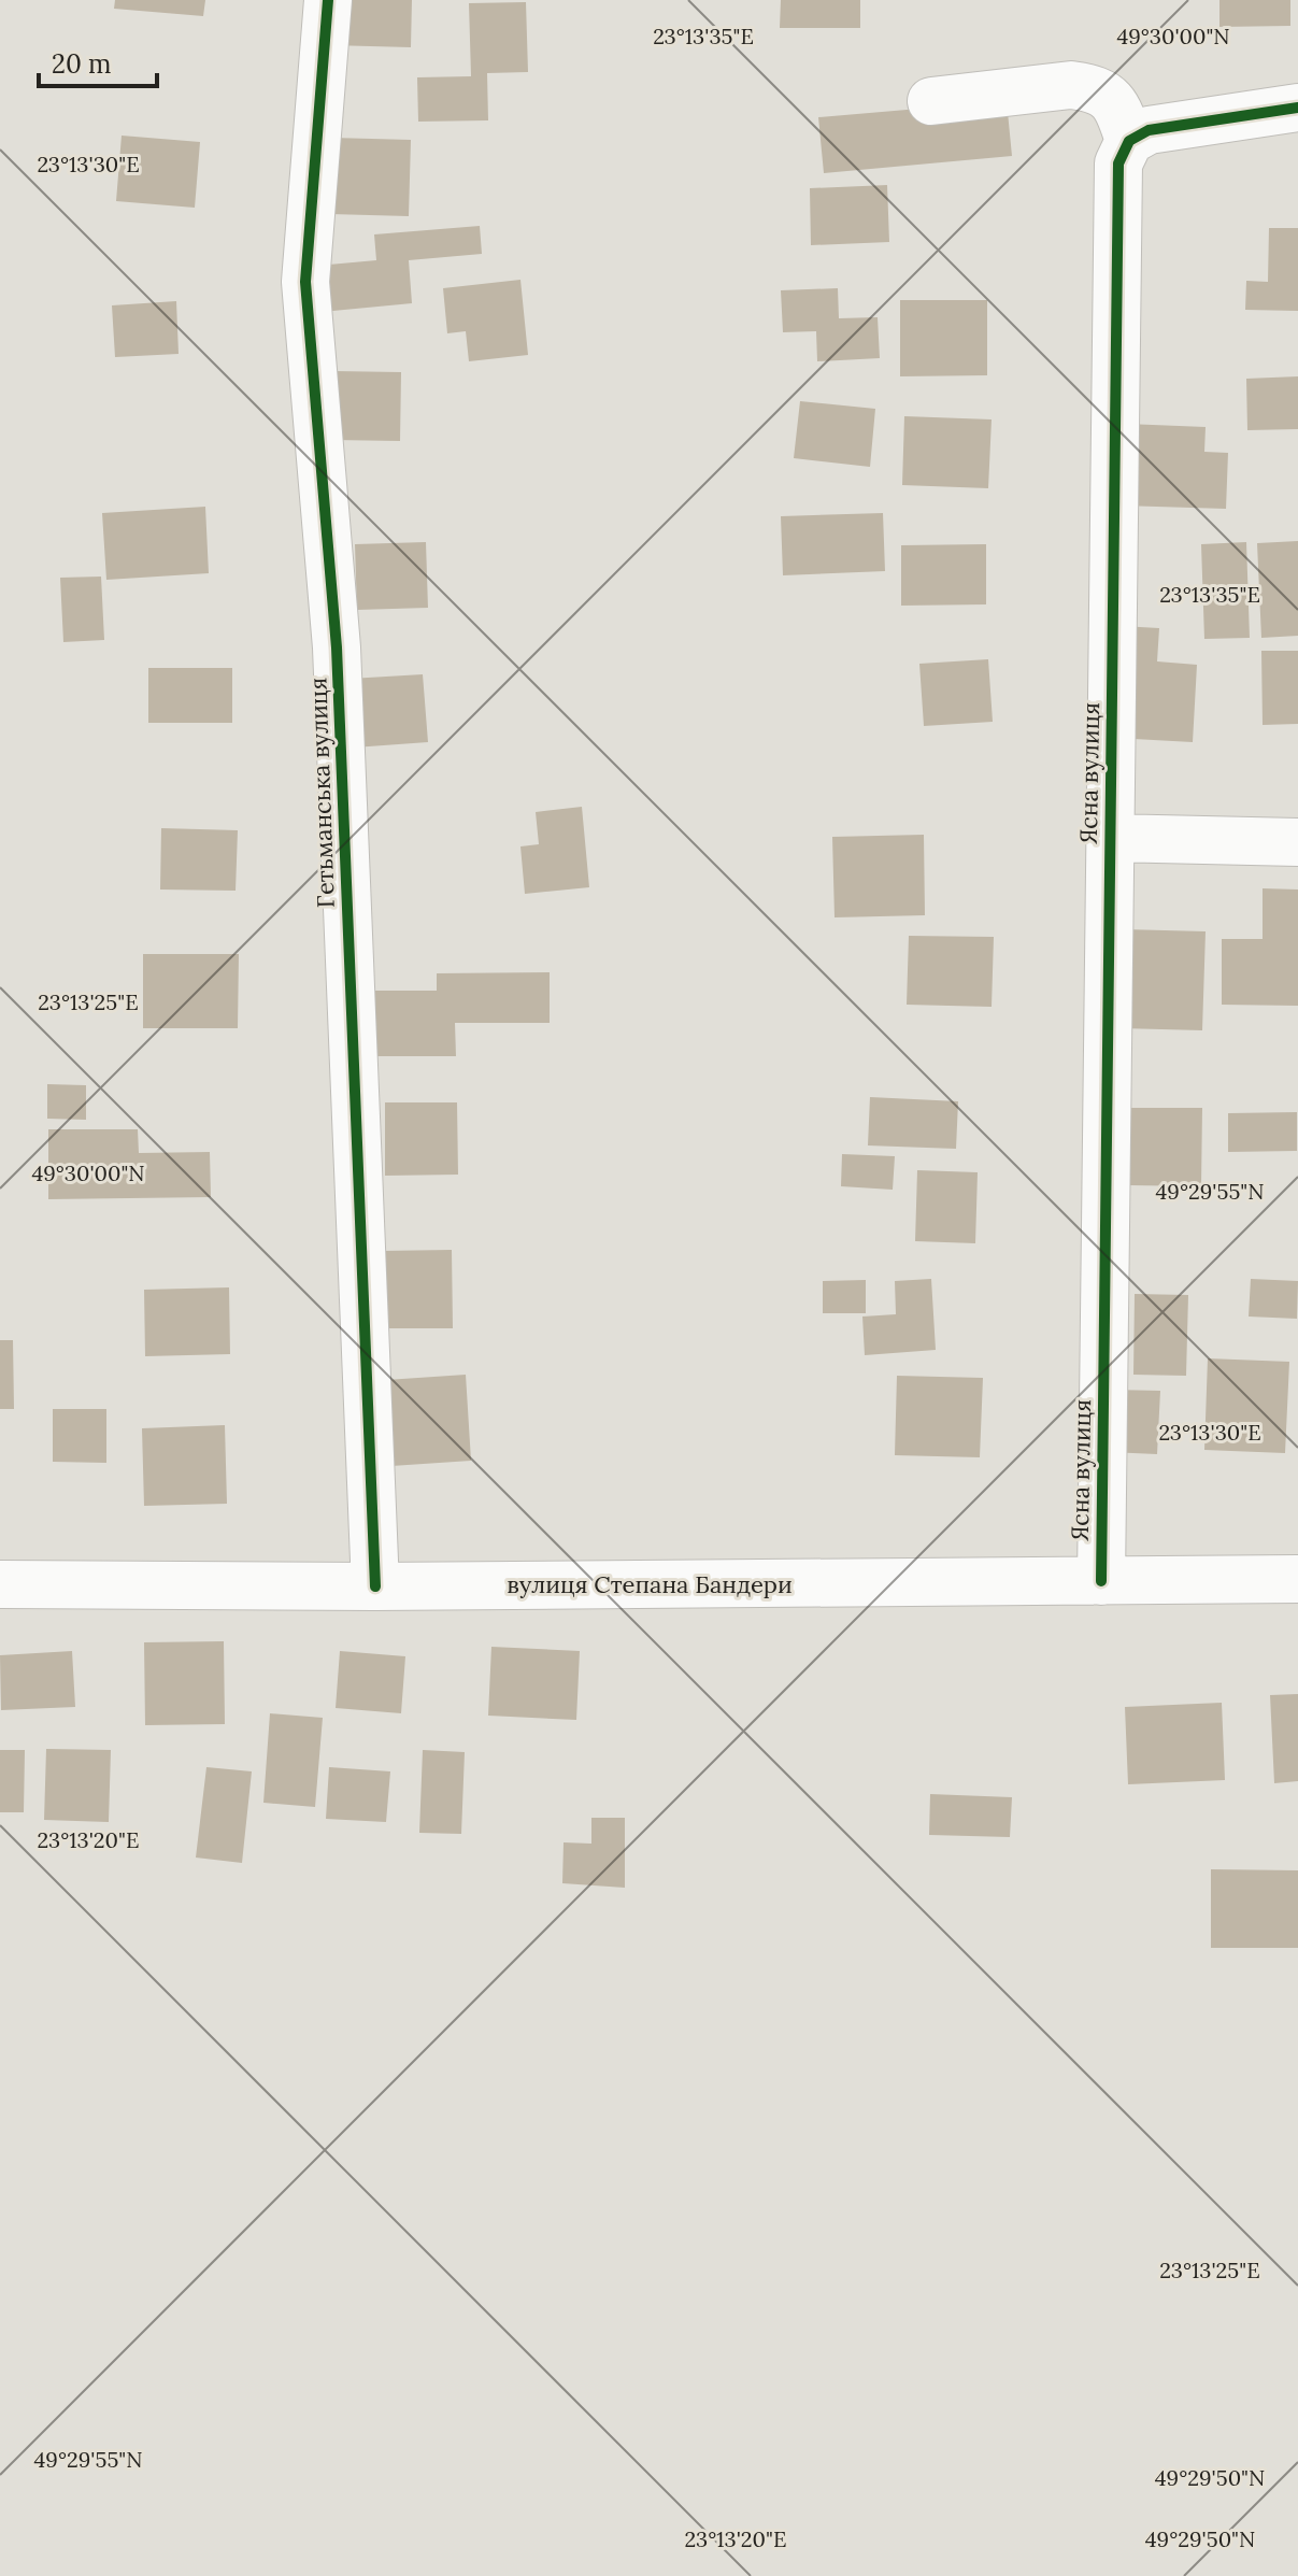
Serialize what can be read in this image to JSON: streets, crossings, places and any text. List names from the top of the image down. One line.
{"streets":{"street":["Ясна вулиця","Гетьманська вулиця","вулиця Степана Бандери"]},"crossings":[["Ясна вулиця","вулиця Степана Бандери"],["Гетьманська вулиця","вулиця Степана Бандери"]],"scale_bar":"20 m","coordinates":["23°13'35\"E","49°30'00\"N","23°13'30\"E","23°13'25\"E","49°29'55\"N","23°13'20\"E","49°29'50\"N"]}
